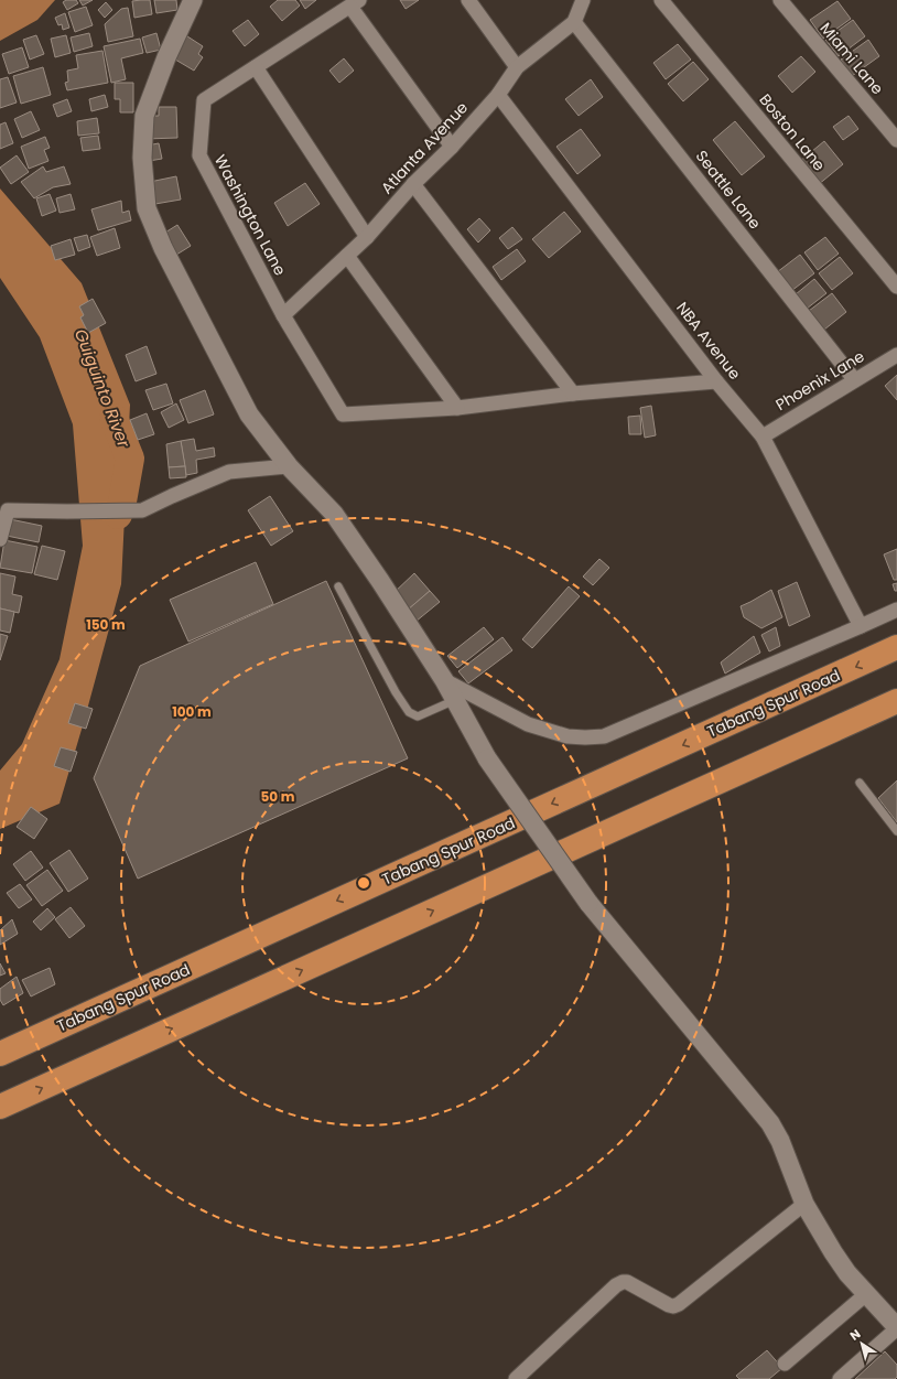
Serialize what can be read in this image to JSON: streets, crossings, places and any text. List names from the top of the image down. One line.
{"streets":{"highway":["Tabang Spur Road"],"street":["Miami Lane","Boston Lane","Atlanta Avenue","Seattle Lane","Washington Lane","NBA Avenue","Phoenix Lane"]},"crossings":[["Atlanta Avenue","Seattle Lane"],["Atlanta Avenue","Washington Lane"],["Atlanta Avenue","NBA Avenue"],["Seattle Lane","Phoenix Lane"],["NBA Avenue","Phoenix Lane"]],"water":["Guiguinto River"],"north":"top left","rings":["150 m","100 m","50 m"]}
